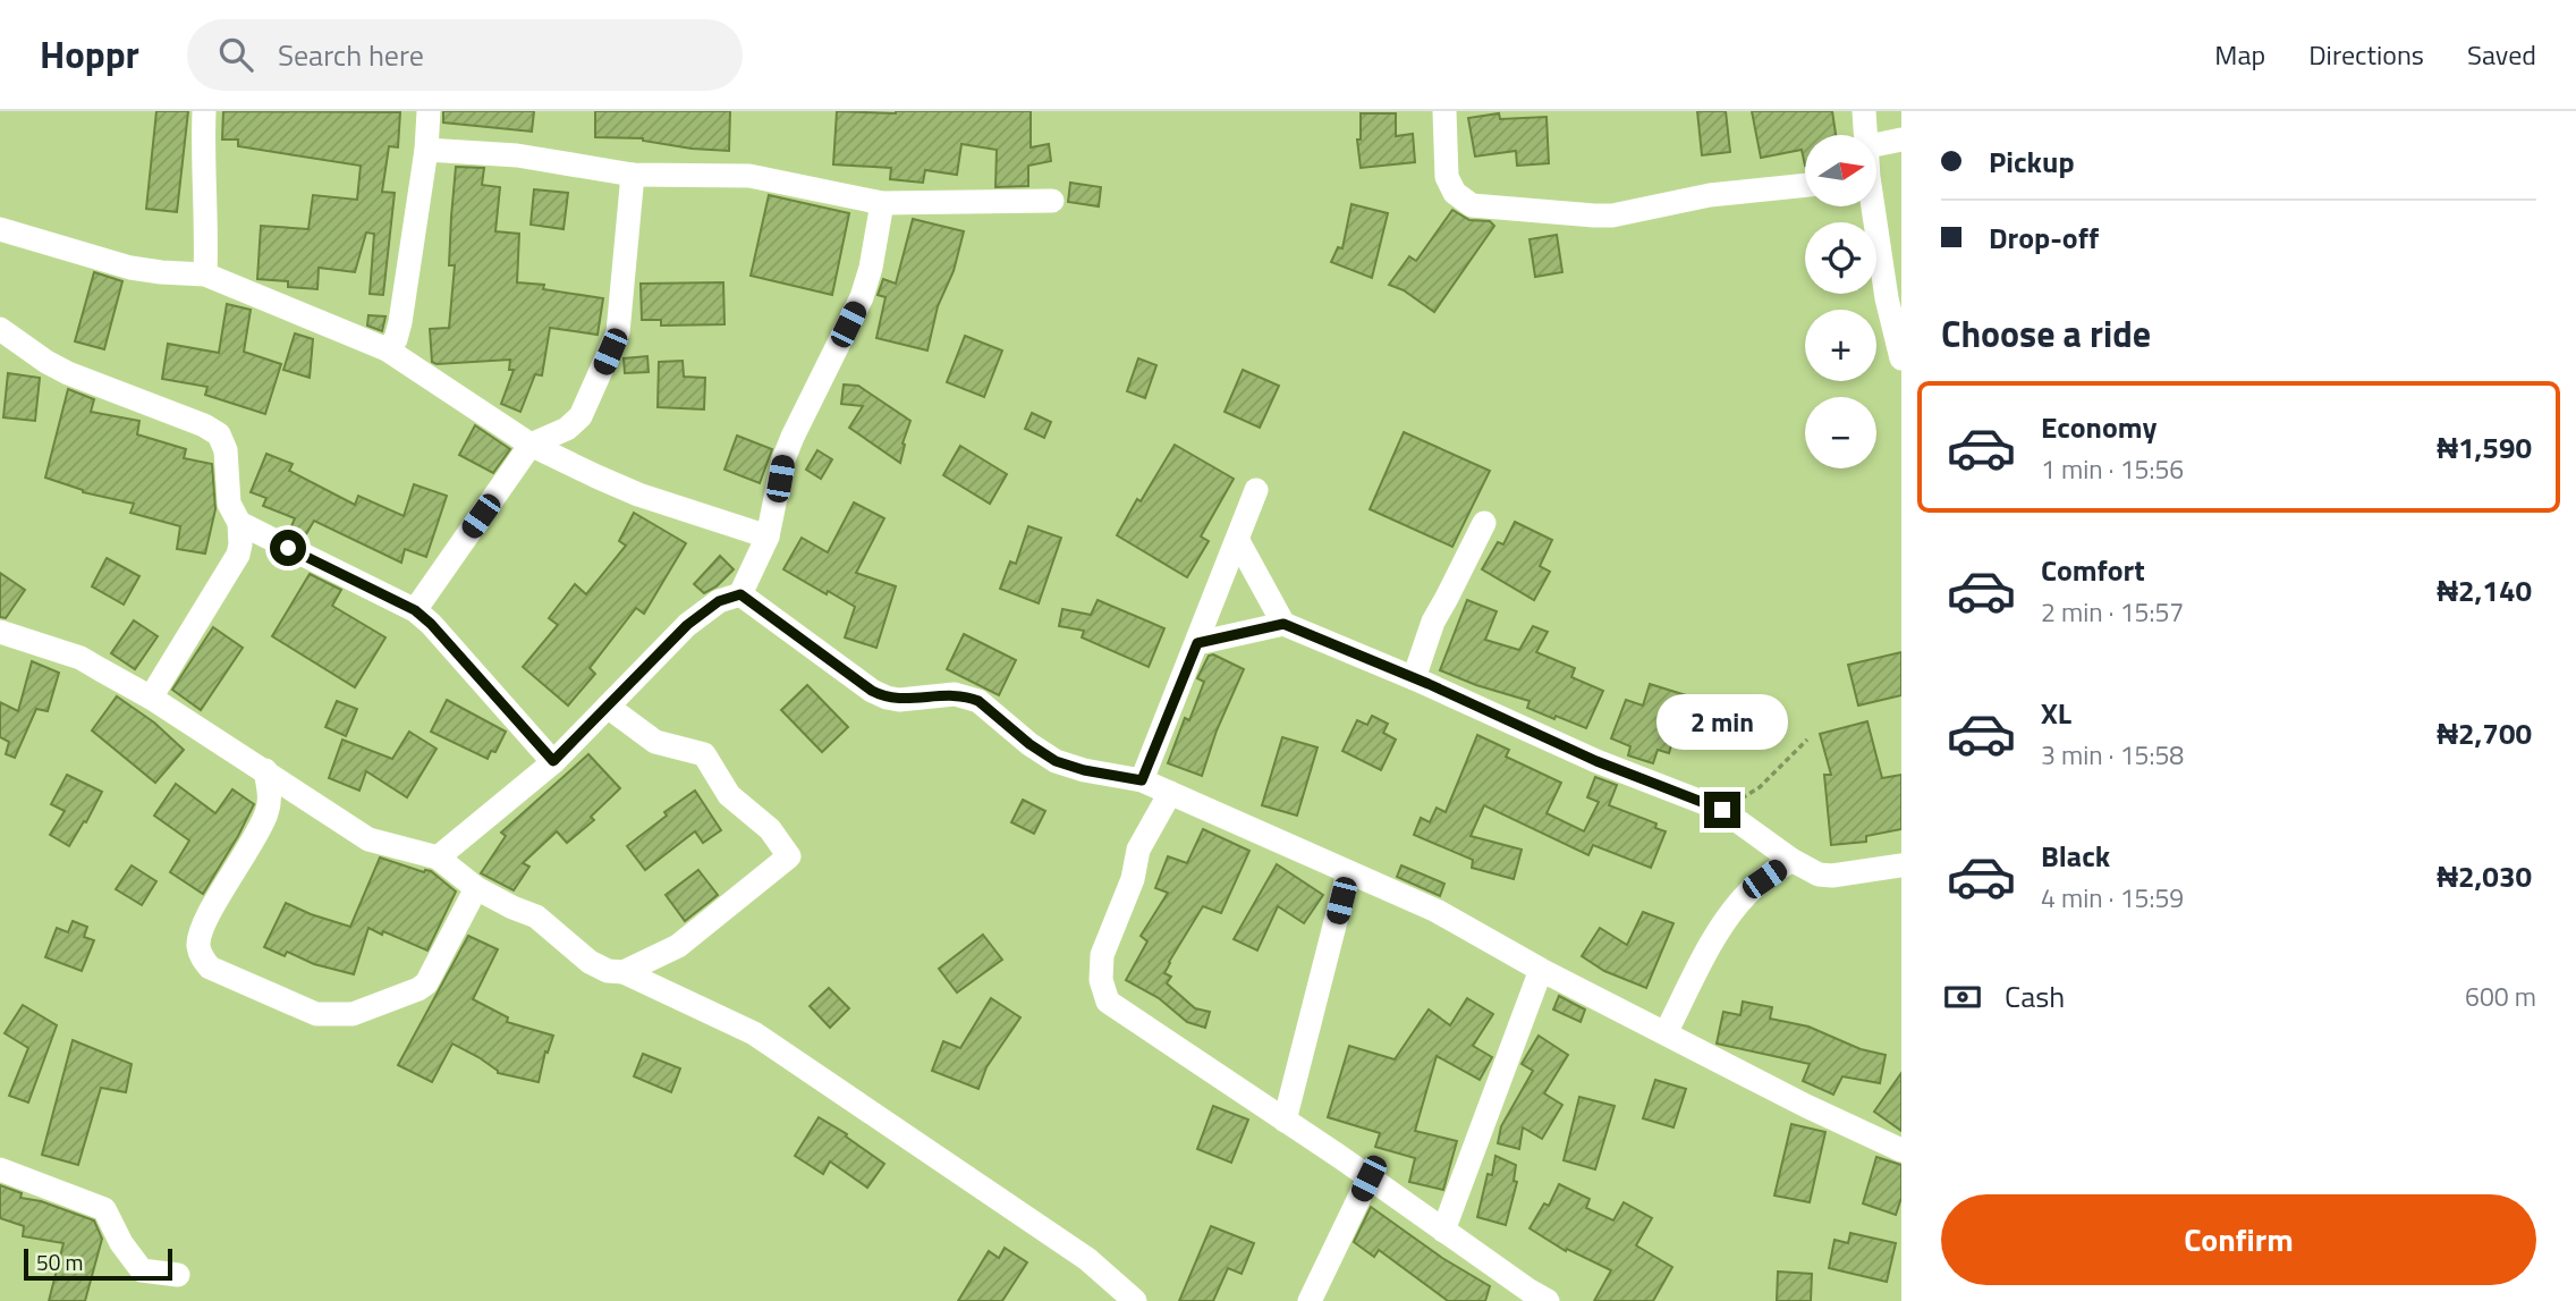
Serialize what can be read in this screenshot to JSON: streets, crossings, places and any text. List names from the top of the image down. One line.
{"scale_bar":"50 m","north":"right","page":{"header":"Hoppr","search":"Search here","nav":["Map","Directions","Saved"],"banner":["Pickup","Drop-off"],"map_buttons":["+","−"],"heading":"Choose a ride","list":[{"name":"Economy","note":"1 min · 15:56","value":"₦1,590"},{"name":"Comfort","note":"2 min · 15:57","value":"₦2,140"},{"name":"XL","note":"3 min · 15:58","value":"₦2,700"},{"name":"Black","note":"4 min · 15:59","value":"₦2,030"}],"bubble":"2 min","pay":["Cash","600 m"],"buttons":"Confirm","scale":"50 m"}}
